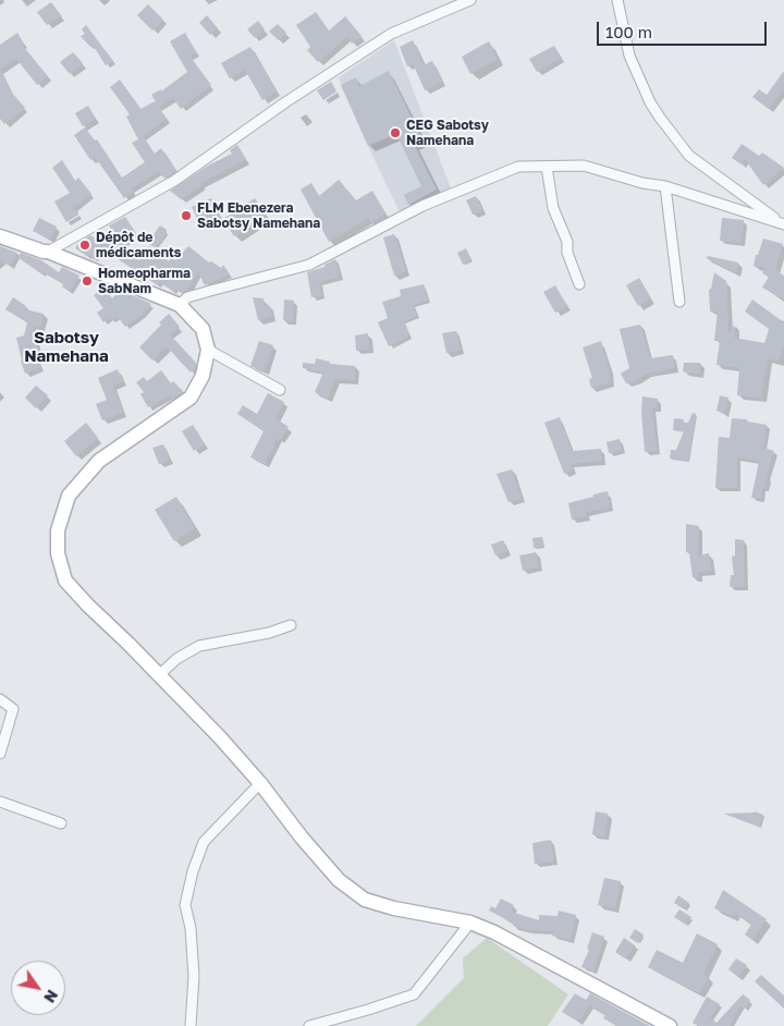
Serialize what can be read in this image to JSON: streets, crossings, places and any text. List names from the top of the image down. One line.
{"districts":["Sabotsy Namehana"],"places":["CEG Sabotsy Namehana","FLM Ebenezera Sabotsy Namehana","Dépôt de médicaments","Homeopharma SabNam"],"scale_bar":"100 m","north":"bottom right"}
